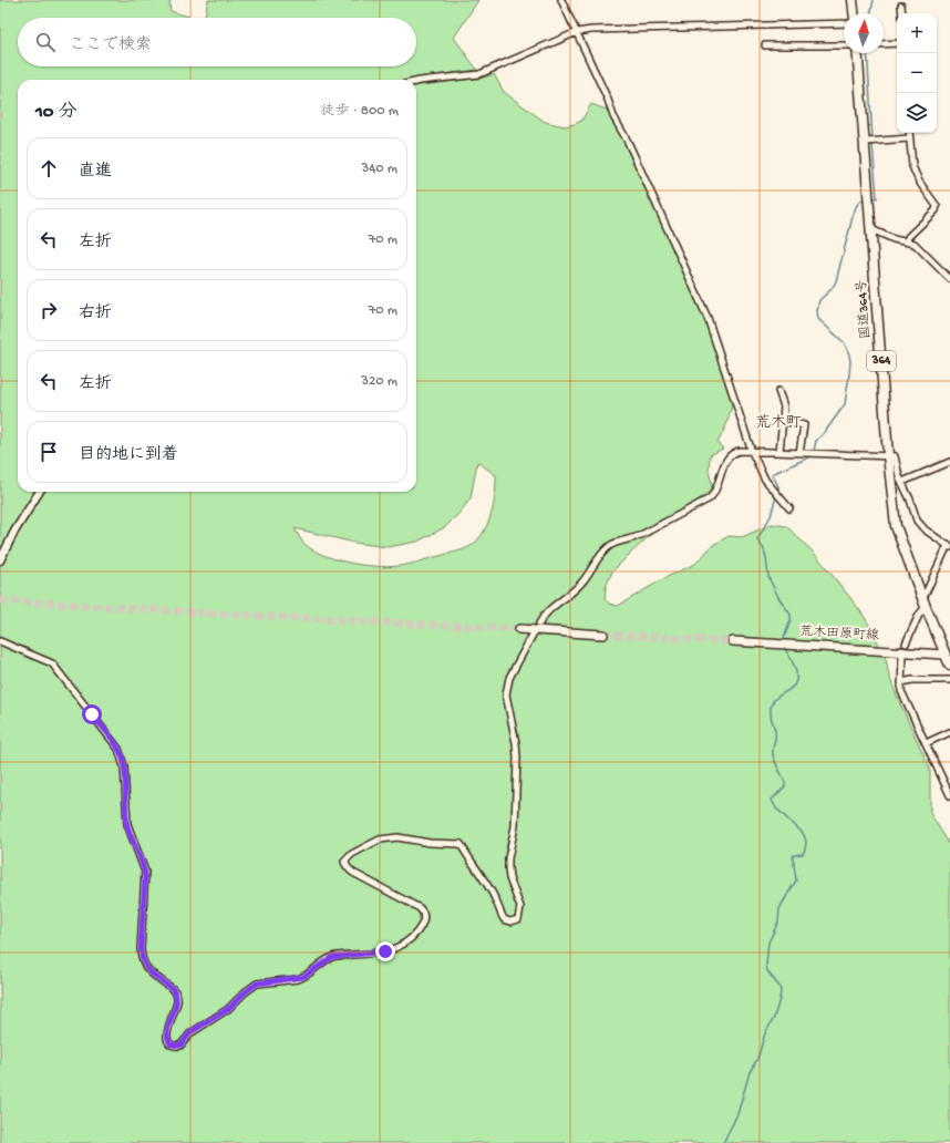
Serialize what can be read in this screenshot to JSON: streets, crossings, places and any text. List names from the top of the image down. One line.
{"streets":{"highway":["国道364号","364"],"main road":["荒木田原町線"]},"crossings":[["国道364号","荒木田原町線"]],"districts":["荒木町"],"north":"top","page":{"map_buttons":["+","−"],"search":"ここで検索","heading":["10 分","徒歩 · 800 m"],"list":[["直進","340 m"],["左折","70 m"],["右折","70 m"],["左折","320 m"],"目的地に到着"]}}
